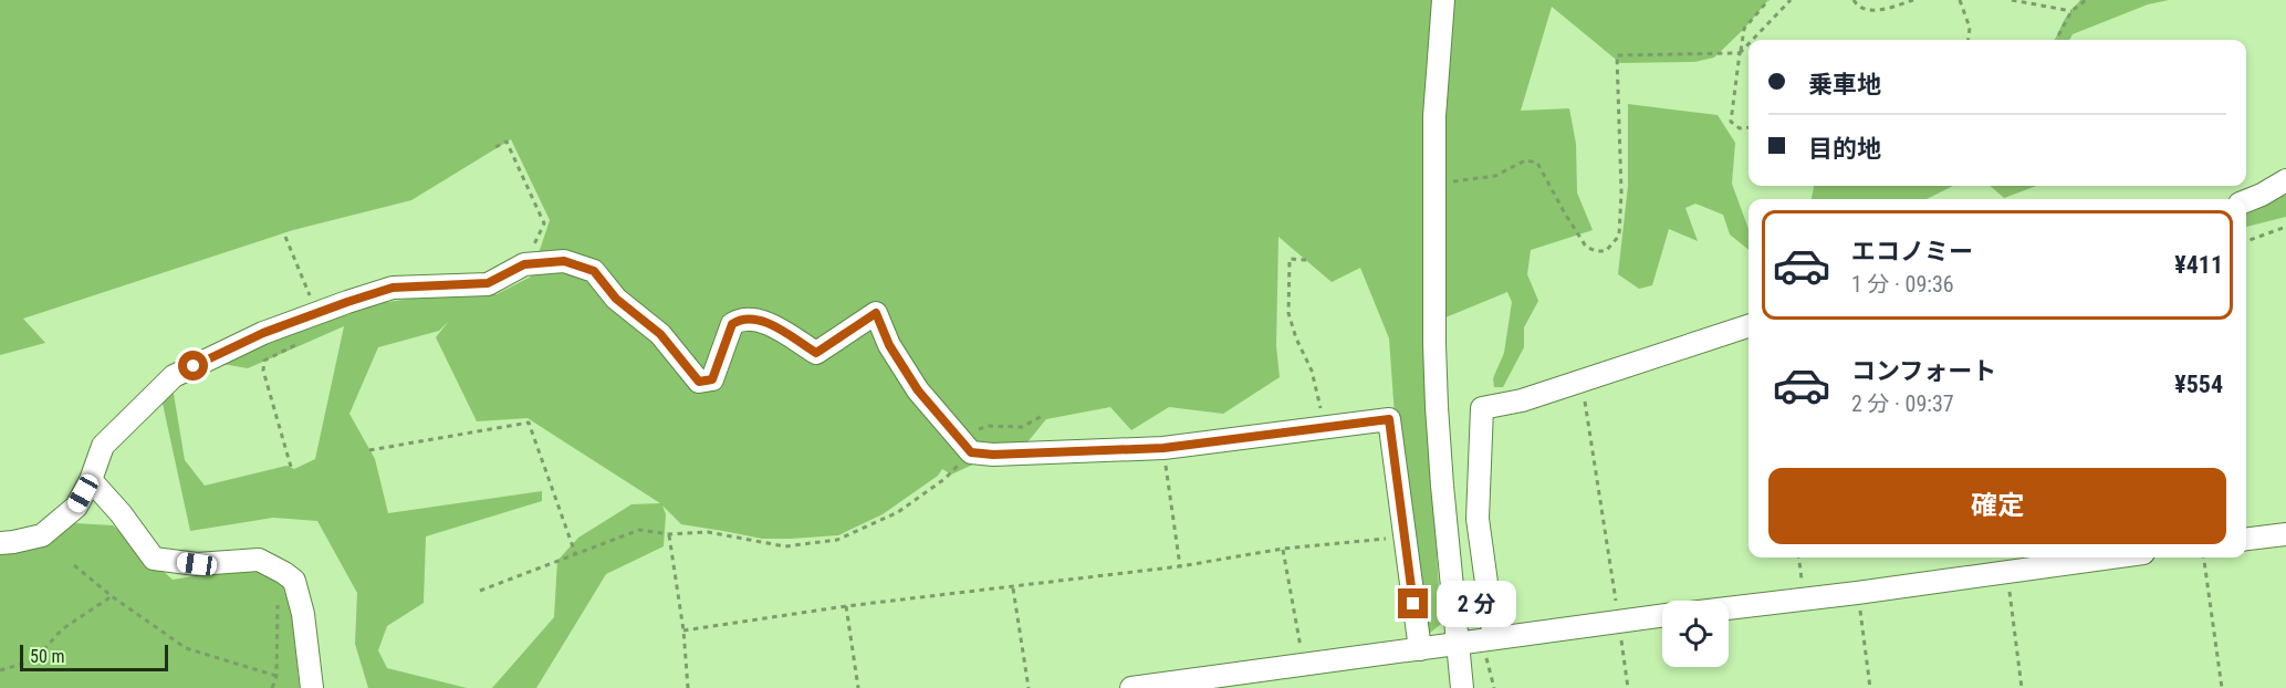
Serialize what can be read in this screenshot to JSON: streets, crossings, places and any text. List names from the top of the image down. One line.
{"scale_bar":"50 m","page":{"banner":["乗車地","目的地"],"list":[{"name":"エコノミー","note":"1 分 · 09:36","value":"¥411"},{"name":"コンフォート","note":"2 分 · 09:37","value":"¥554"}],"buttons":"確定","bubble":"2 分","scale":"50 m"}}
